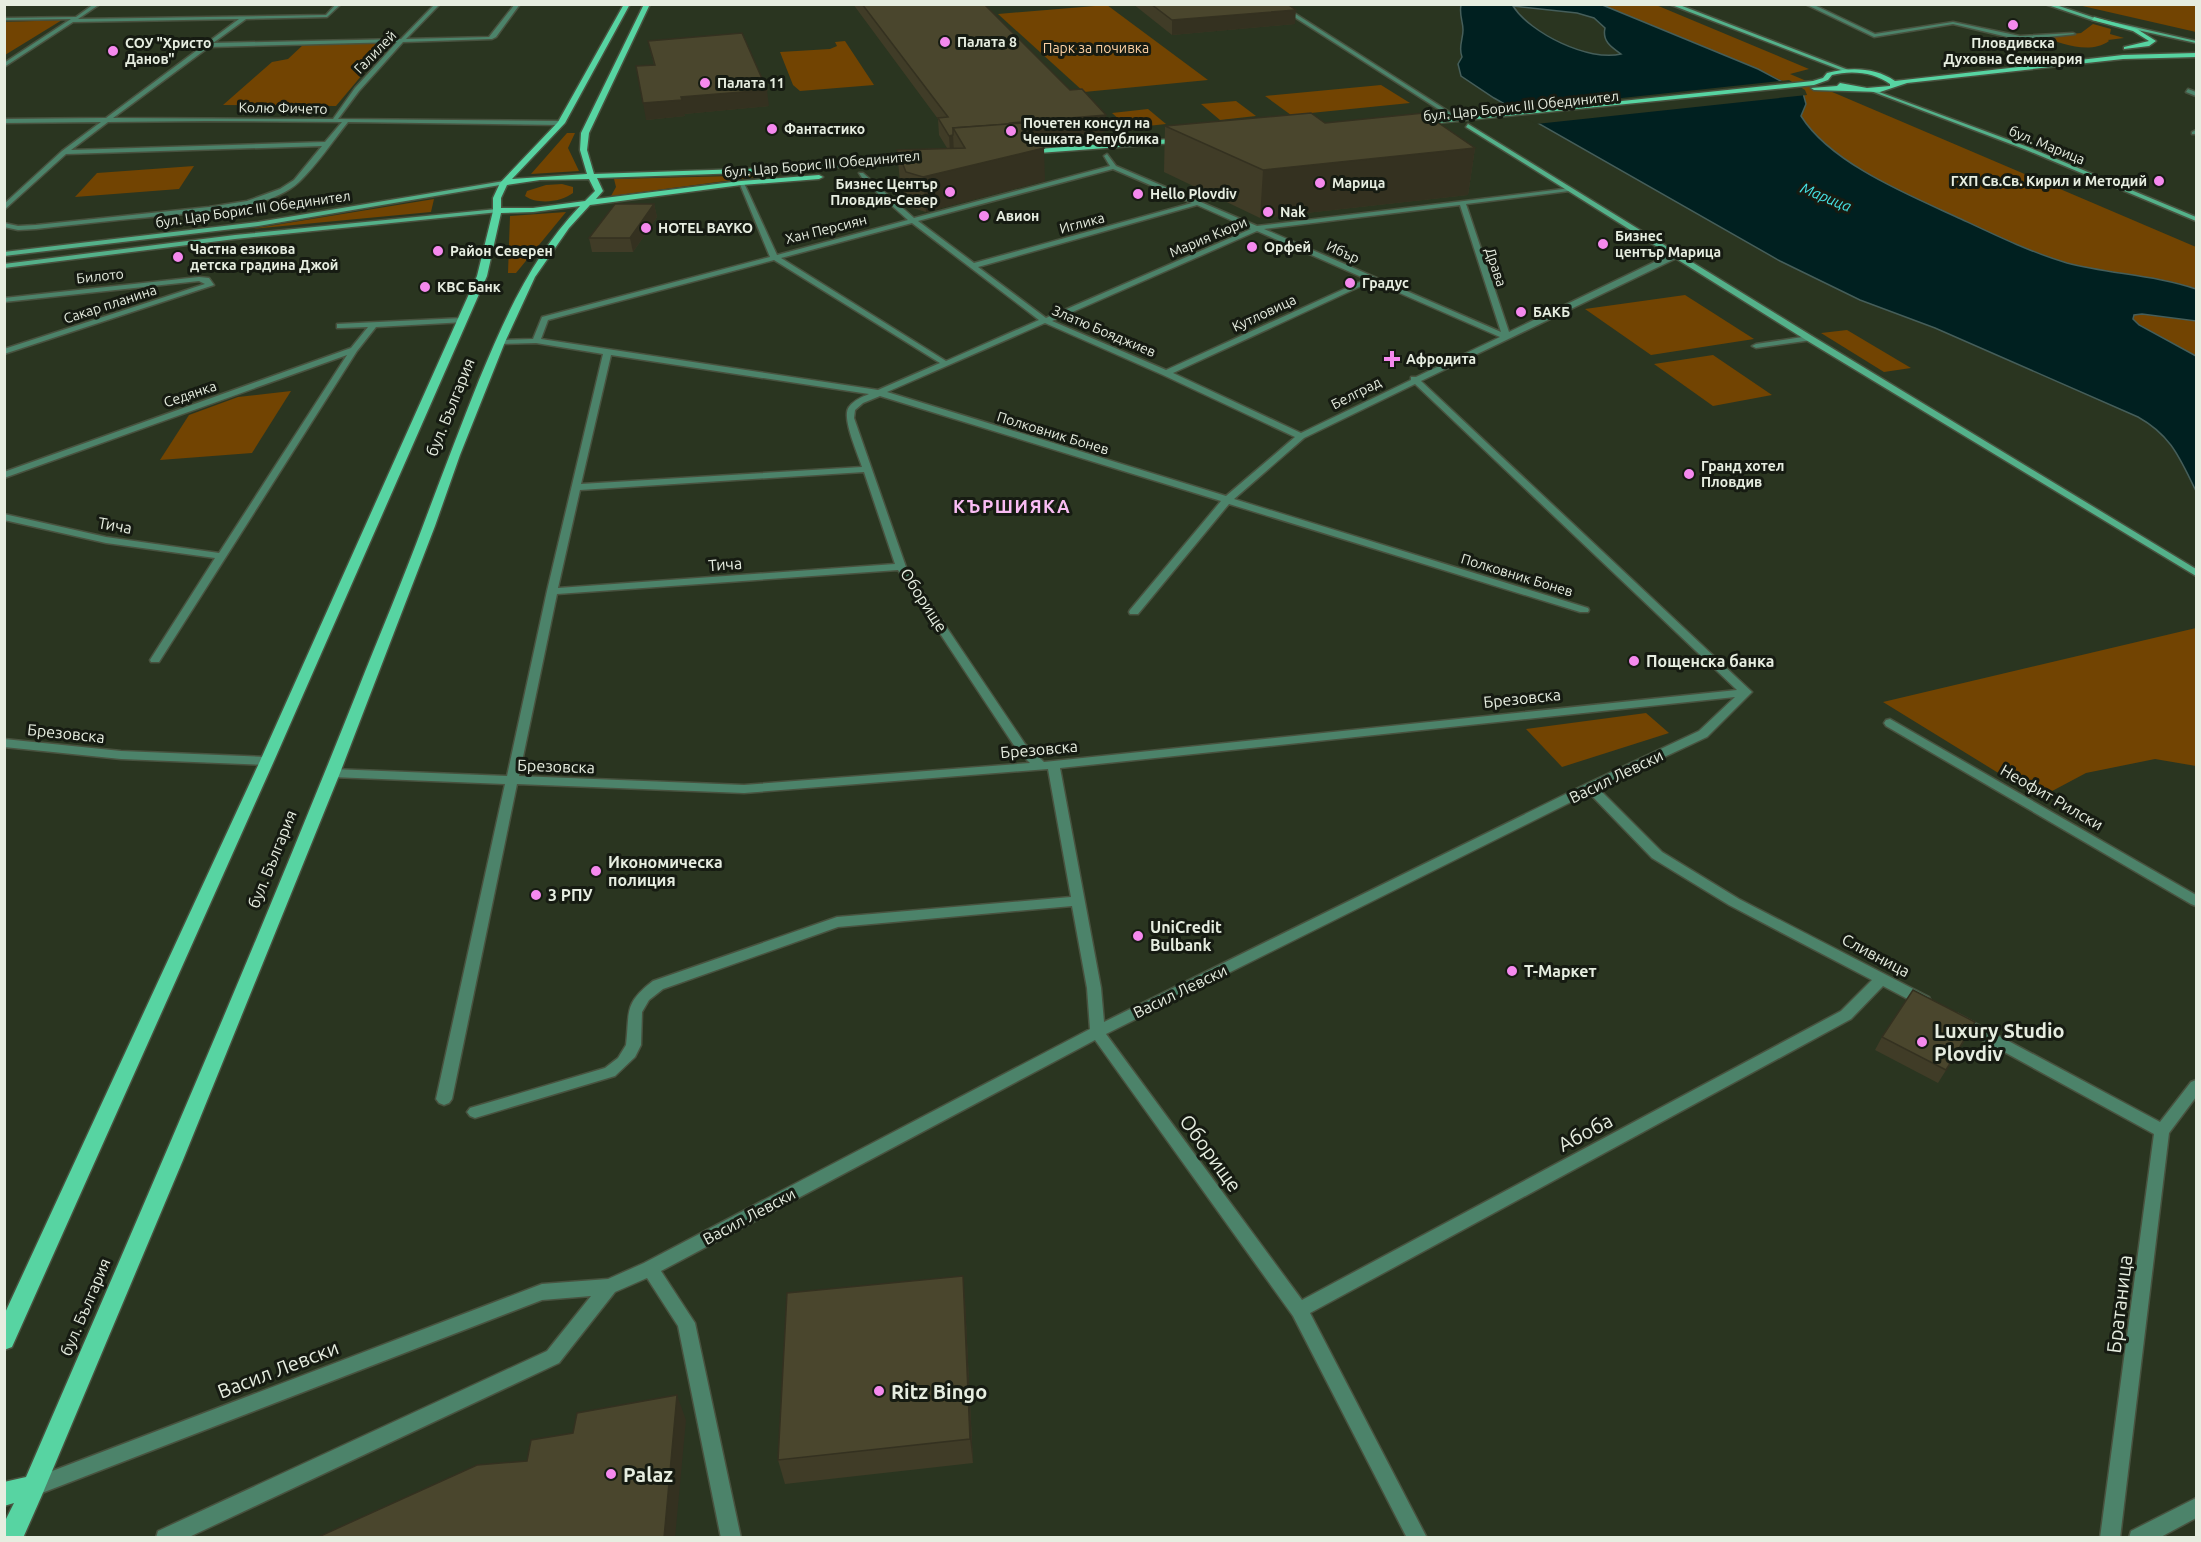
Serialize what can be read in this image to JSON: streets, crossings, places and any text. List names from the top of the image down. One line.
{"streets":{"main road":["бул. Цар Борис III Обединител","бул. България"],"street":["Галилей","Колю Фичето","бул. Марица","Иглика","Хан Персиян","Мария Кюри","Ибър","Драва","Билото","Сакар планина","Кутловица","Златю Бояджиев","Белград","Седянка","Полковник Бонев","Тича","Оборище","Брезовска","Васил Левски","Неофит Рилски","Сливница","Абоба","Братаница"]},"crossings":[["Галилей","Колю Фичето"],["бул. Цар Борис III Обединител","бул. Марица"],["бул. Цар Борис III Обединител","Златю Бояджиев"],["бул. Цар Борис III Обединител","бул. България"],["Иглика","Ибър"],["Иглика","Златю Бояджиев"],["Хан Персиян","Ибър"],["Хан Персиян","Златю Бояджиев"],["Хан Персиян","Полковник Бонев"],["Мария Кюри","Ибър"],["Мария Кюри","Драва"],["Мария Кюри","Златю Бояджиев"],["Мария Кюри","Полковник Бонев"],["Мария Кюри","Оборище"],["Ибър","Драва"],["Ибър","Кутловица"],["Ибър","Белград"],["Драва","Белград"],["Билото","Сакар планина"],["Кутловица","Златю Бояджиев"],["Златю Бояджиев","Белград"],["Белград","Полковник Бонев"],["бул. България","Полковник Бонев"],["бул. България","Брезовска"],["бул. България","Васил Левски"],["Полковник Бонев","Оборище"],["Тича","Оборище"],["Оборище","Брезовска"],["Оборище","Васил Левски"],["Оборище","Абоба"],["Брезовска","Васил Левски"],["Васил Левски","Сливница"],["Сливница","Абоба"],["Сливница","Братаница"]],"districts":["КЪРШИЯКА"],"water":["Марица"],"parks":["Парк за почивка"],"places":{"other":["Пловдивска Духовна Семинария","Палата 8","СОУ \"Христо Данов\"","Палата 11","Фантастико","Почетен консул на Чешката Република","ГХП Св.Св. Кирил и Методий","Марица","Бизнес Център Пловдив-Север","Hello Plovdiv","Nak","Авион","HOTEL BAYKO","Бизнес център Марица","Орфей","Район Северен","Частна езикова детска градина Джой","Градус","КВС Банк","БАКБ","Гранд хотел Пловдив","Пощенска банка","Икономическа полиция","3 РПУ","UniCredit Bulbank","Т-Маркет","Luxury Studio Plovdiv","Ritz Bingo","Palaz"],"health":["Афродита"]}}
